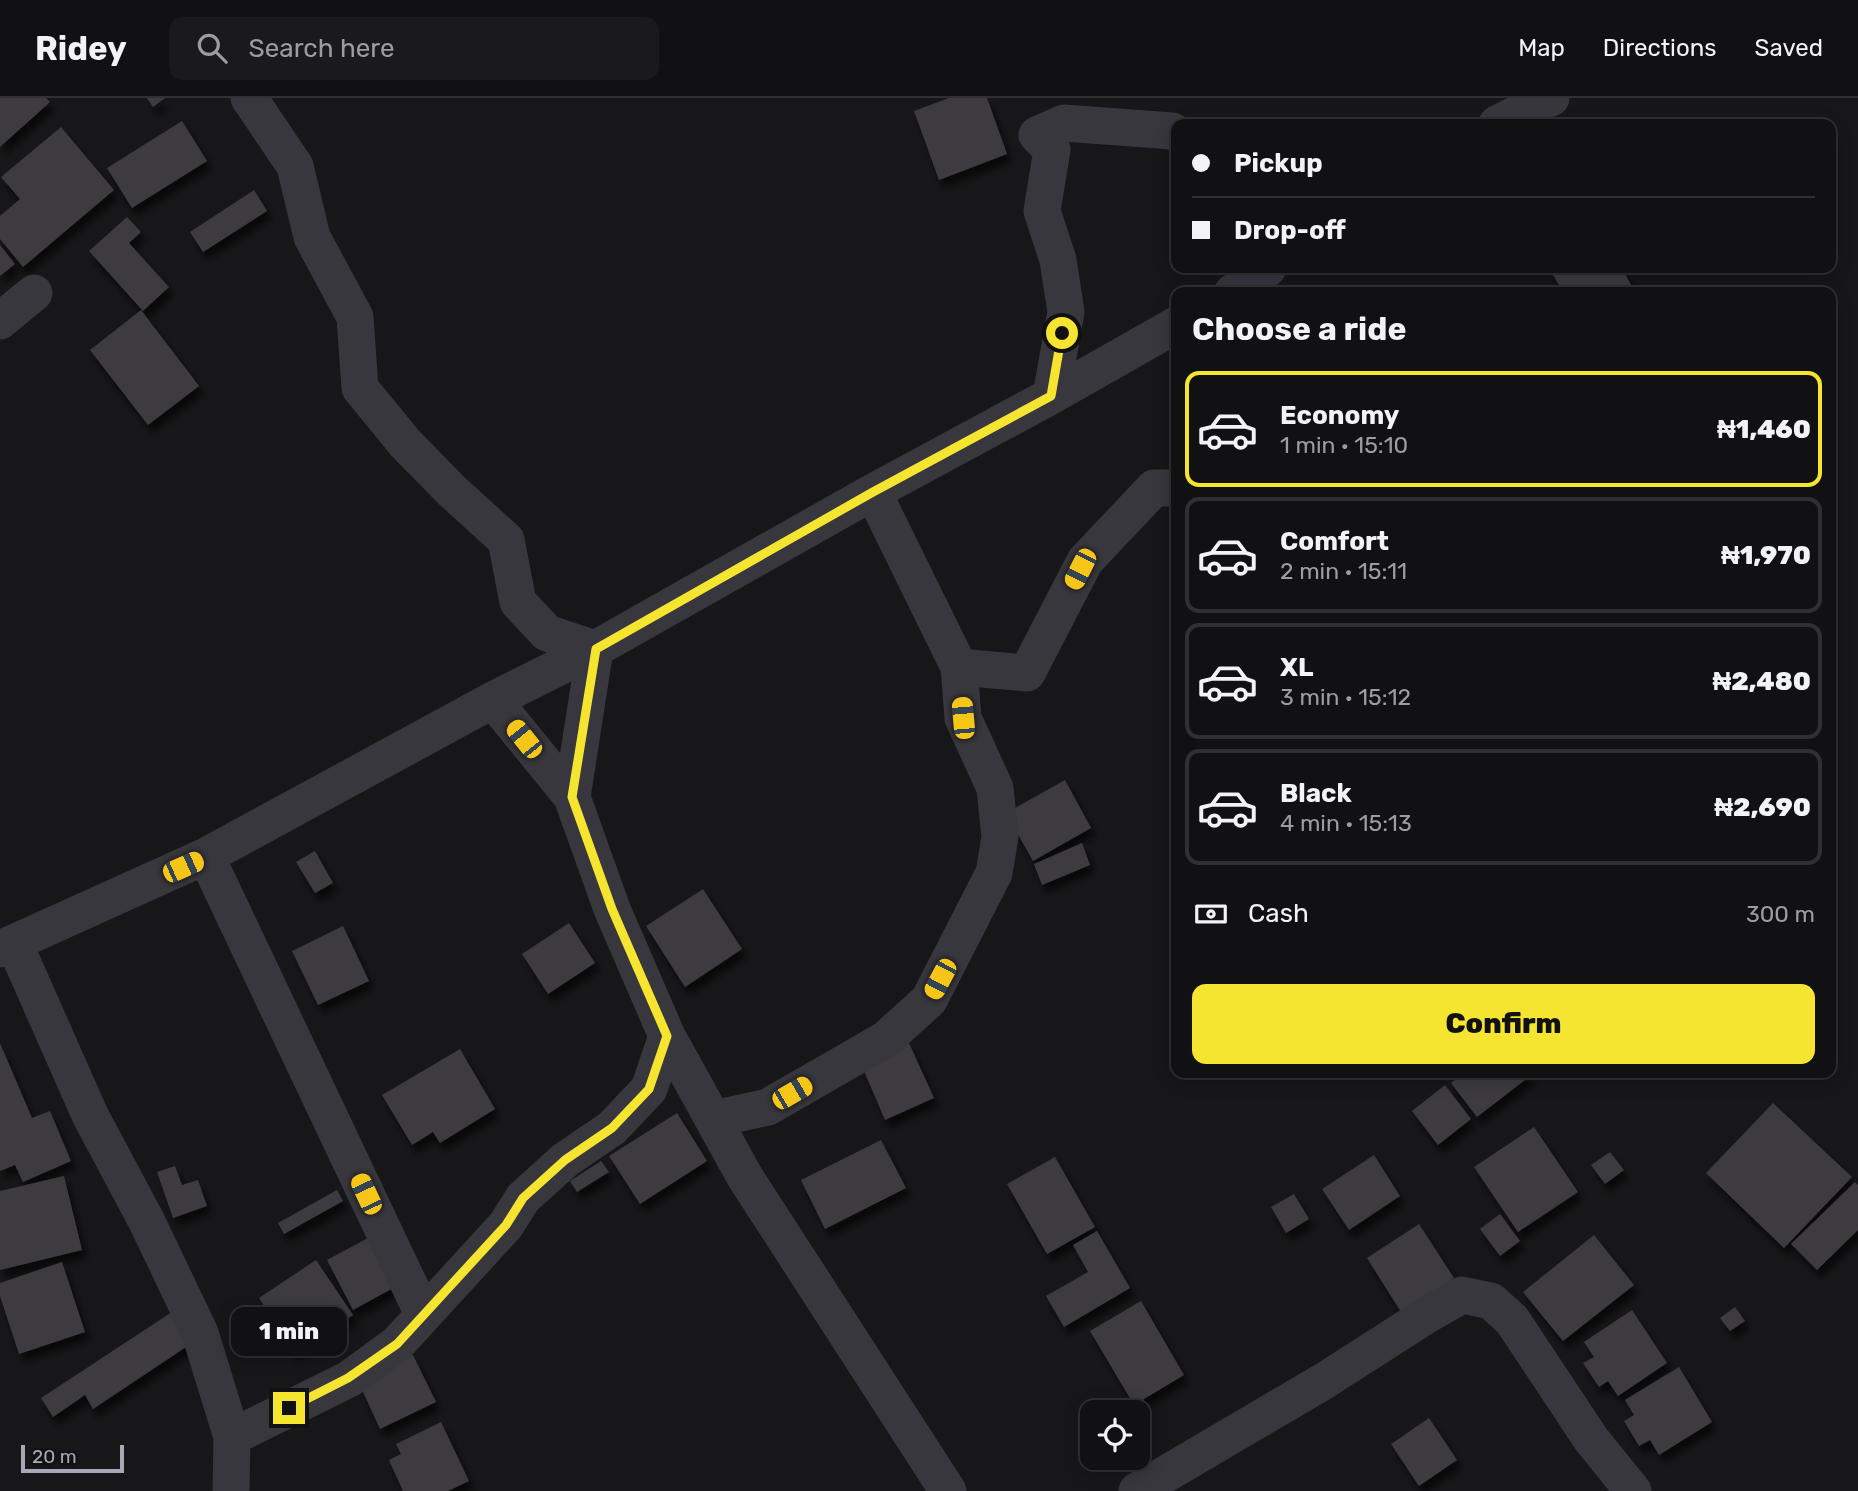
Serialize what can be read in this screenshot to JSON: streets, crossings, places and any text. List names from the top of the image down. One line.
{"scale_bar":"20 m","page":{"header":"Ridey","search":"Search here","nav":["Map","Directions","Saved"],"banner":["Pickup","Drop-off"],"heading":"Choose a ride","list":[{"name":"Economy","note":"1 min · 15:10","value":"₦1,460"},{"name":"Comfort","note":"2 min · 15:11","value":"₦1,970"},{"name":"XL","note":"3 min · 15:12","value":"₦2,480"},{"name":"Black","note":"4 min · 15:13","value":"₦2,690"}],"pay":["Cash","300 m"],"buttons":"Confirm","bubble":"1 min","scale":"20 m"}}
